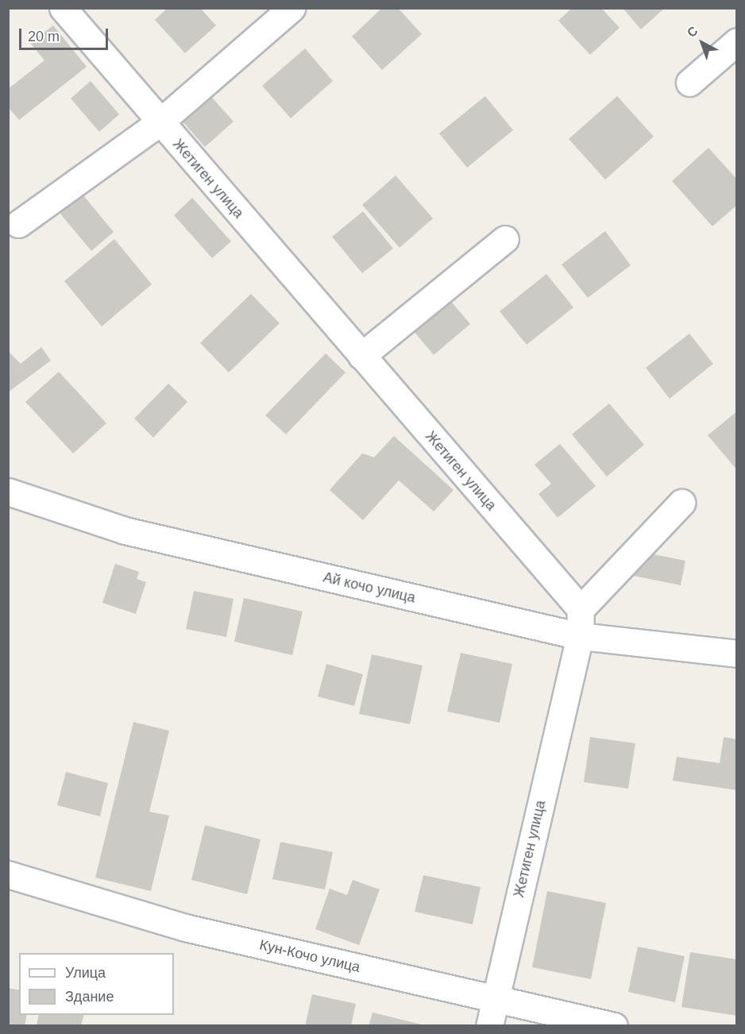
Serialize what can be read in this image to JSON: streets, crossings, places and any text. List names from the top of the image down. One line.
{"streets":{"street":["Жетиген улица","Ай кочо улица","Кун-Кочо улица"]},"crossings":[["Жетиген улица","Ай кочо улица"],["Жетиген улица","Кун-Кочо улица"]],"legend":["Улица","Здание"],"scale_bar":"20 m","north":"top left"}
